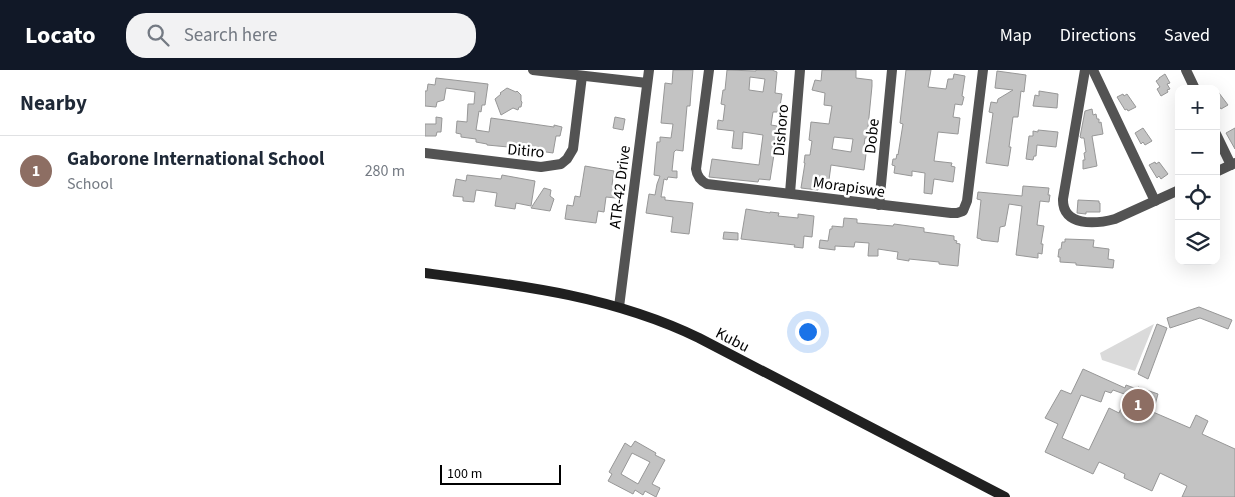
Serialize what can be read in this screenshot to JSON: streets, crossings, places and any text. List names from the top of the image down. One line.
{"streets":{"main road":["Kubu"],"street":["Dishoro","Dobe","Ditiro","Morapiswe","ATR-42 Drive"]},"crossings":[["Dishoro","Morapiswe"],["Dobe","Morapiswe"],["ATR-42 Drive","Kubu"]],"scale_bar":"100 m","page":{"header":"Locato","search":"Search here","nav":["Map","Directions","Saved"],"heading":"Nearby","map_buttons":["+","−"],"list":[{"mark":"1","name":"Gaborone International School","note":"School","value":"280 m"}],"pins":"1","scale":"100 m"}}
